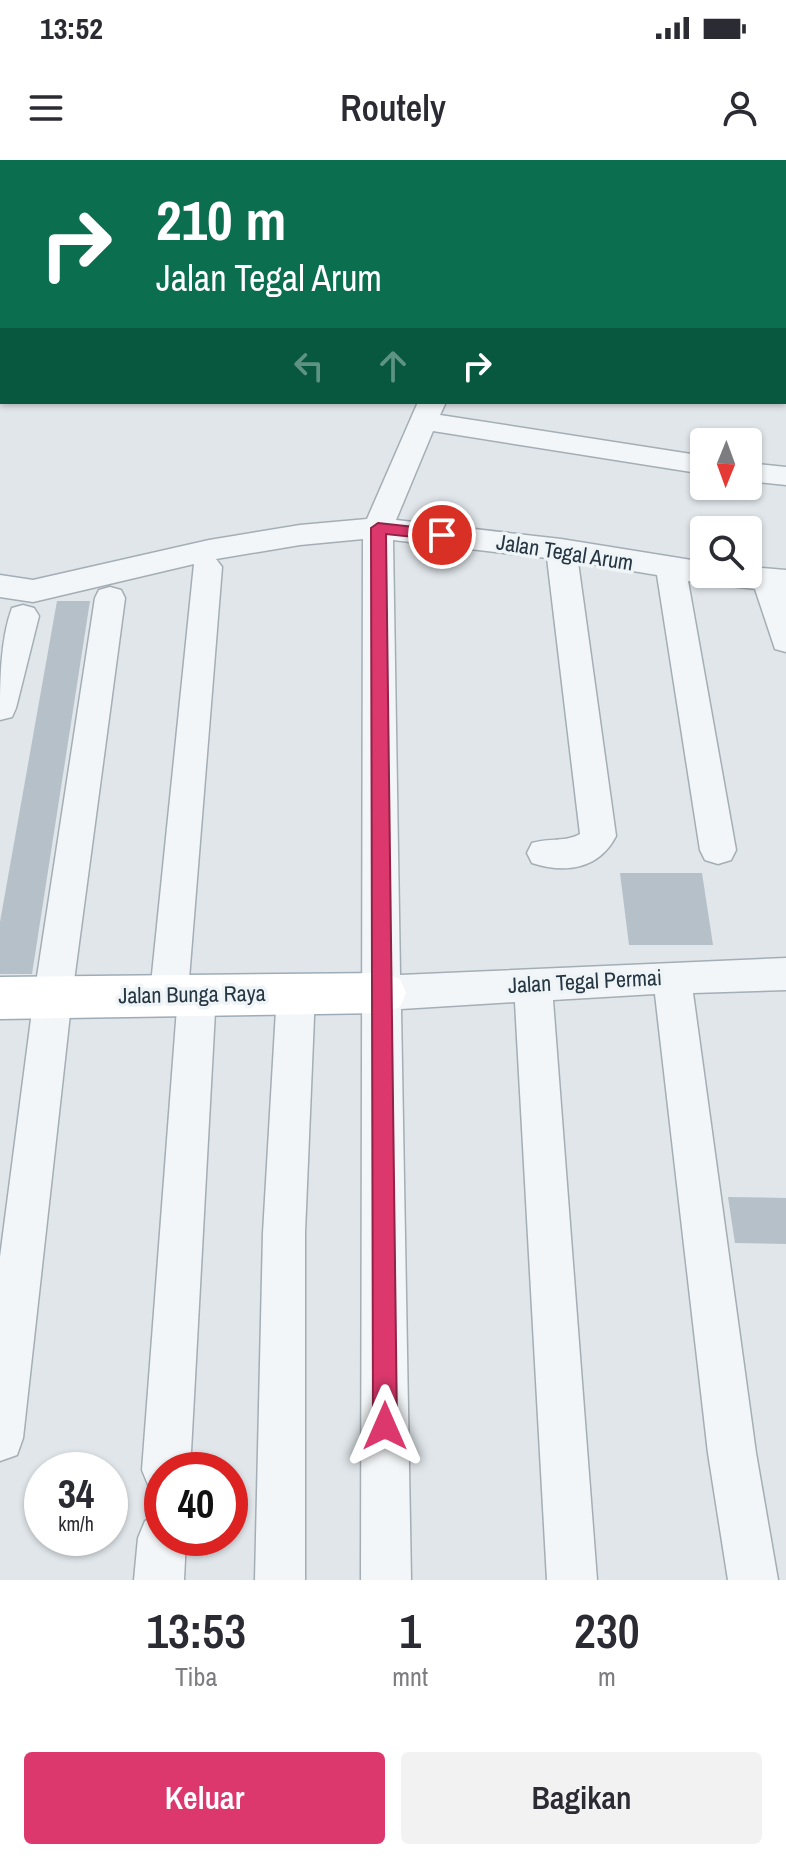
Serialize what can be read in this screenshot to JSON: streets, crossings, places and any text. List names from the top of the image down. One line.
{"streets":{"main road":["Jalan Bunga Raya"],"street":["Jalan Tegal Arum","Jalan Tegal Permai"]},"crossings":[["Jalan Tegal Permai","Jalan Bunga Raya"]],"north":"bottom","page":{"status":"13:52","header":"Routely","turn":["210 m","Jalan Tegal Arum"],"speed":"34 km/h","limit":"40","eta":["13:53","Tiba","1","mnt","230","m"],"buttons":["Keluar","Bagikan"]}}
